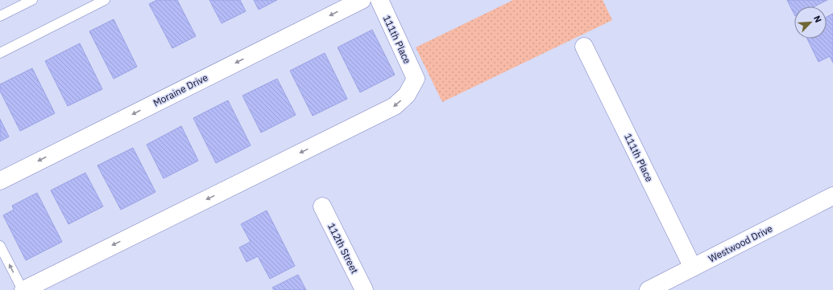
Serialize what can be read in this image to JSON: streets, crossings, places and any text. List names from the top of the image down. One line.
{"streets":{"street":["111th Place","Moraine Drive","Westwood Drive","112th Street"]},"crossings":[["111th Place","Westwood Drive"]],"one_way":["111th Place","Moraine Drive"],"north":"top right"}
